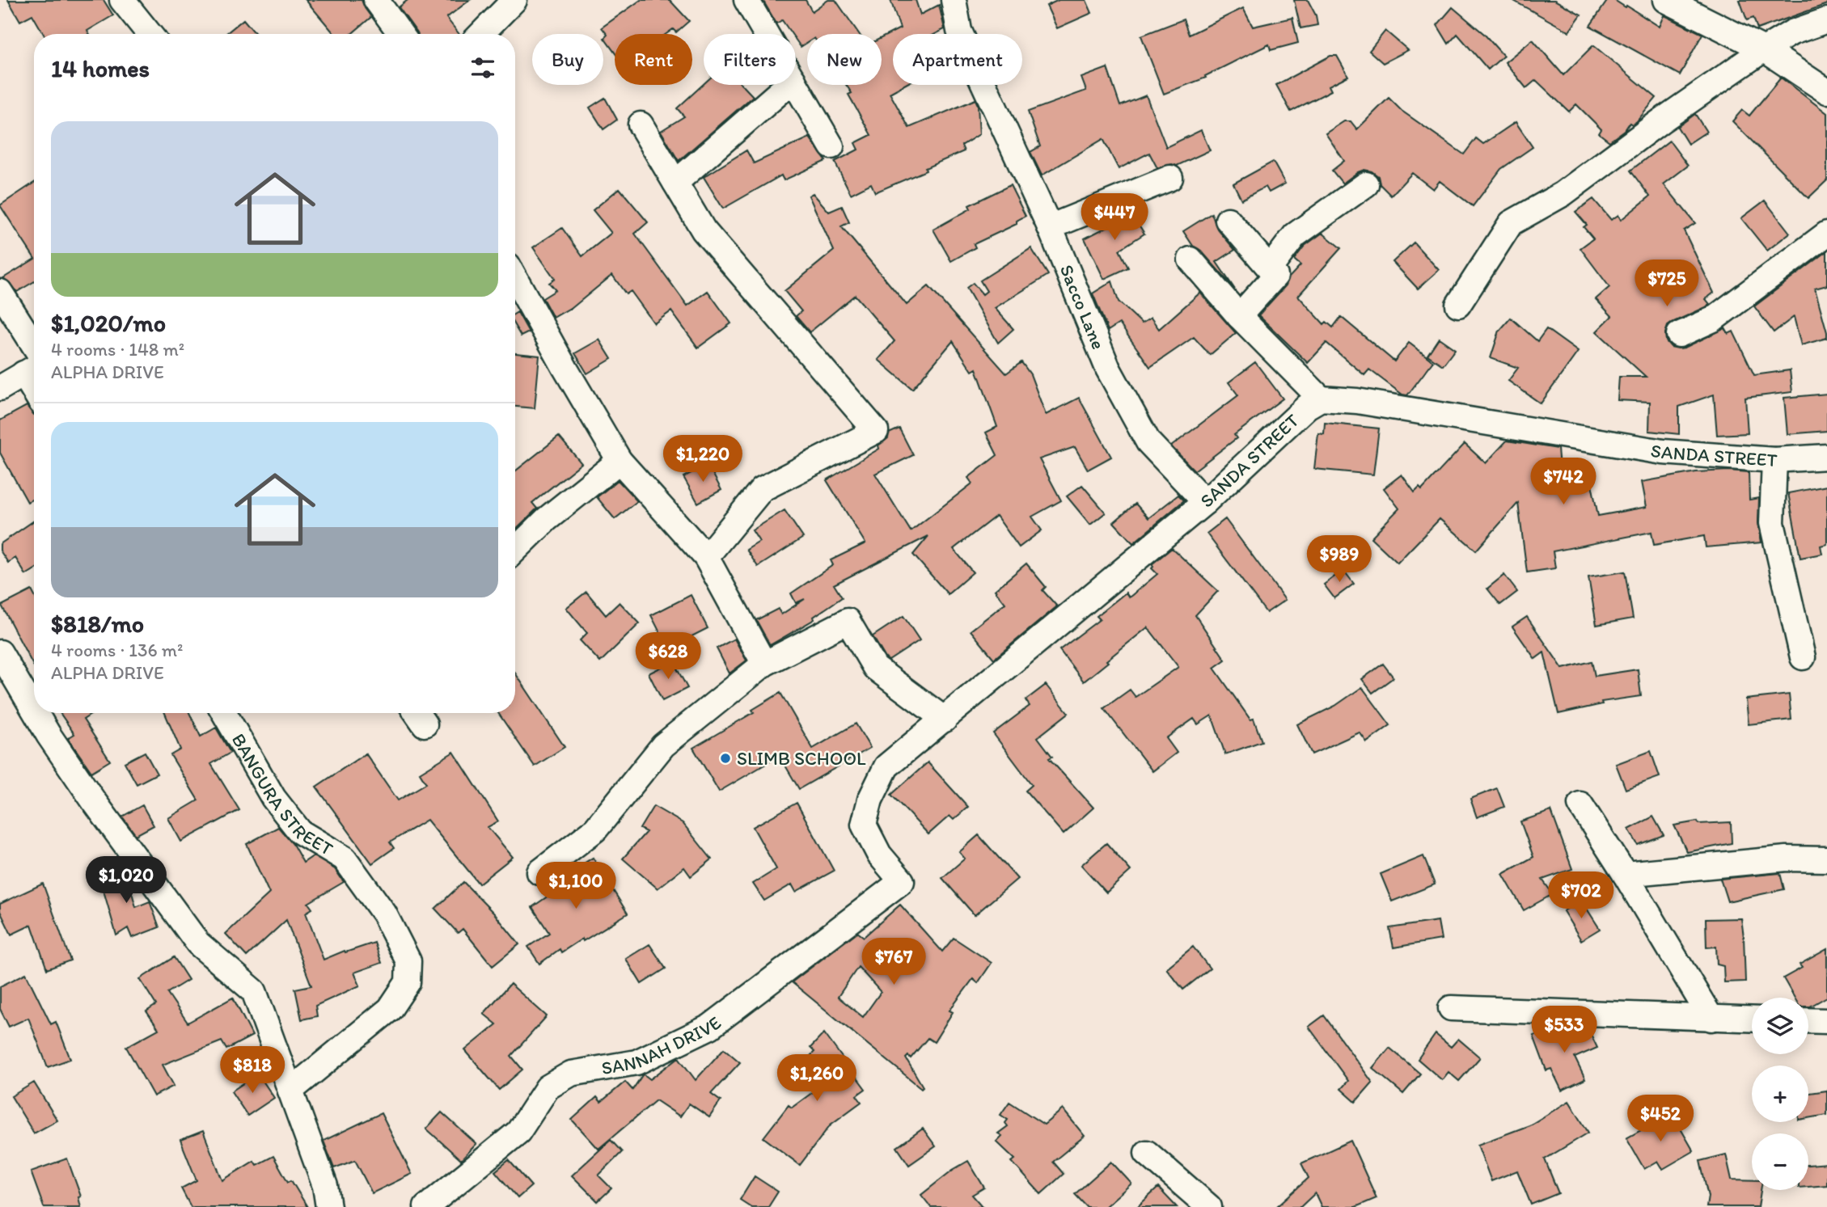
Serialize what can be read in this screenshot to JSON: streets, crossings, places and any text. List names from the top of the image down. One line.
{"streets":{"street":["Sacco Lane","SANDA STREET","BANGURA STREET","SANNAH DRIVE"]},"crossings":[["Sacco Lane","SANDA STREET"],["SANDA STREET","SANNAH DRIVE"]],"places":["SLIMB SCHOOL"],"page":{"chip":["Buy","Rent","Filters","New","Apartment"],"heading":"14 homes","list":[{"name":"$1,020/mo","note":"4 rooms · 148 m² · ALPHA DRIVE"},{"name":"$818/mo","note":"4 rooms · 136 m² · ALPHA DRIVE"}],"price":["$447","$725","$1,220","$742","$989","$628","$1,020","$1,100","$702","$767","$533","$818","$1,260","$452"],"map_buttons":["+","−"]}}
